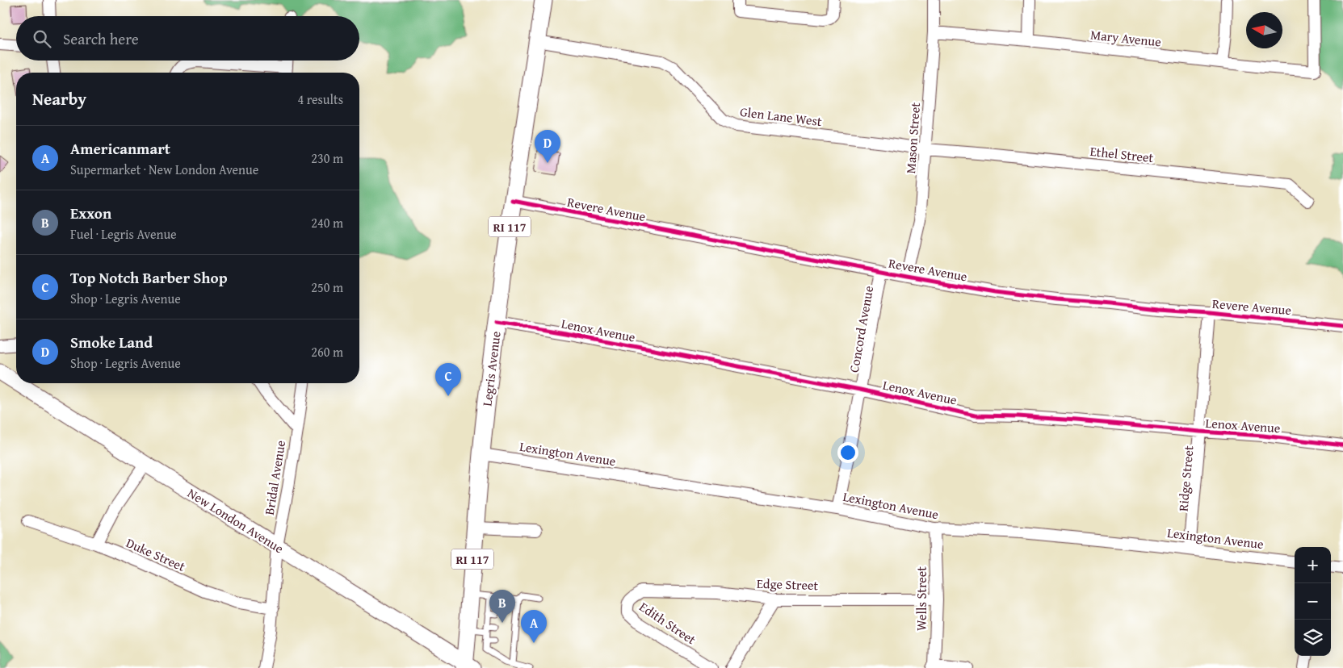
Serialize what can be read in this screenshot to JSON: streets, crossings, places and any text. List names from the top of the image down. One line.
{"streets":{"main road":["RI 117","Legris Avenue","New London Avenue"],"street":["Mary Avenue","Glen Lane West","Mason Street","Ethel Street","Revere Avenue","Concord Avenue","Lenox Avenue","Lexington Avenue","Bridal Avenue","Ridge Street","Duke Street","Edge Street","Wells Street","Edith Street"]},"crossings":[["Mary Avenue","Mason Street"],["Glen Lane West","Mason Street"],["Glen Lane West","Ethel Street"],["Glen Lane West","Legris Avenue"],["Mason Street","Ethel Street"],["Mason Street","Revere Avenue"],["Revere Avenue","Concord Avenue"],["Revere Avenue","Legris Avenue"],["Revere Avenue","Ridge Street"],["Concord Avenue","Lenox Avenue"],["Concord Avenue","Lexington Avenue"],["Lenox Avenue","Legris Avenue"],["Lenox Avenue","Ridge Street"],["Legris Avenue","Lexington Avenue"],["Legris Avenue","New London Avenue"],["Lexington Avenue","Ridge Street"],["Lexington Avenue","Wells Street"],["Bridal Avenue","New London Avenue"],["Bridal Avenue","Duke Street"],["Edge Street","Wells Street"],["Edge Street","Edith Street"]],"north":"left","page":{"search":"Search here","heading":["Nearby","4 results"],"list":[{"mark":"A","name":"Americanmart","note":"Supermarket · New London Avenue","value":"230 m"},{"mark":"B","name":"Exxon","note":"Fuel · Legris Avenue","value":"240 m"},{"mark":"C","name":"Top Notch Barber Shop","note":"Shop · Legris Avenue","value":"250 m"},{"mark":"D","name":"Smoke Land","note":"Shop · Legris Avenue","value":"260 m"}],"pins":["D","C","B","A"],"map_buttons":["+","−"]}}
